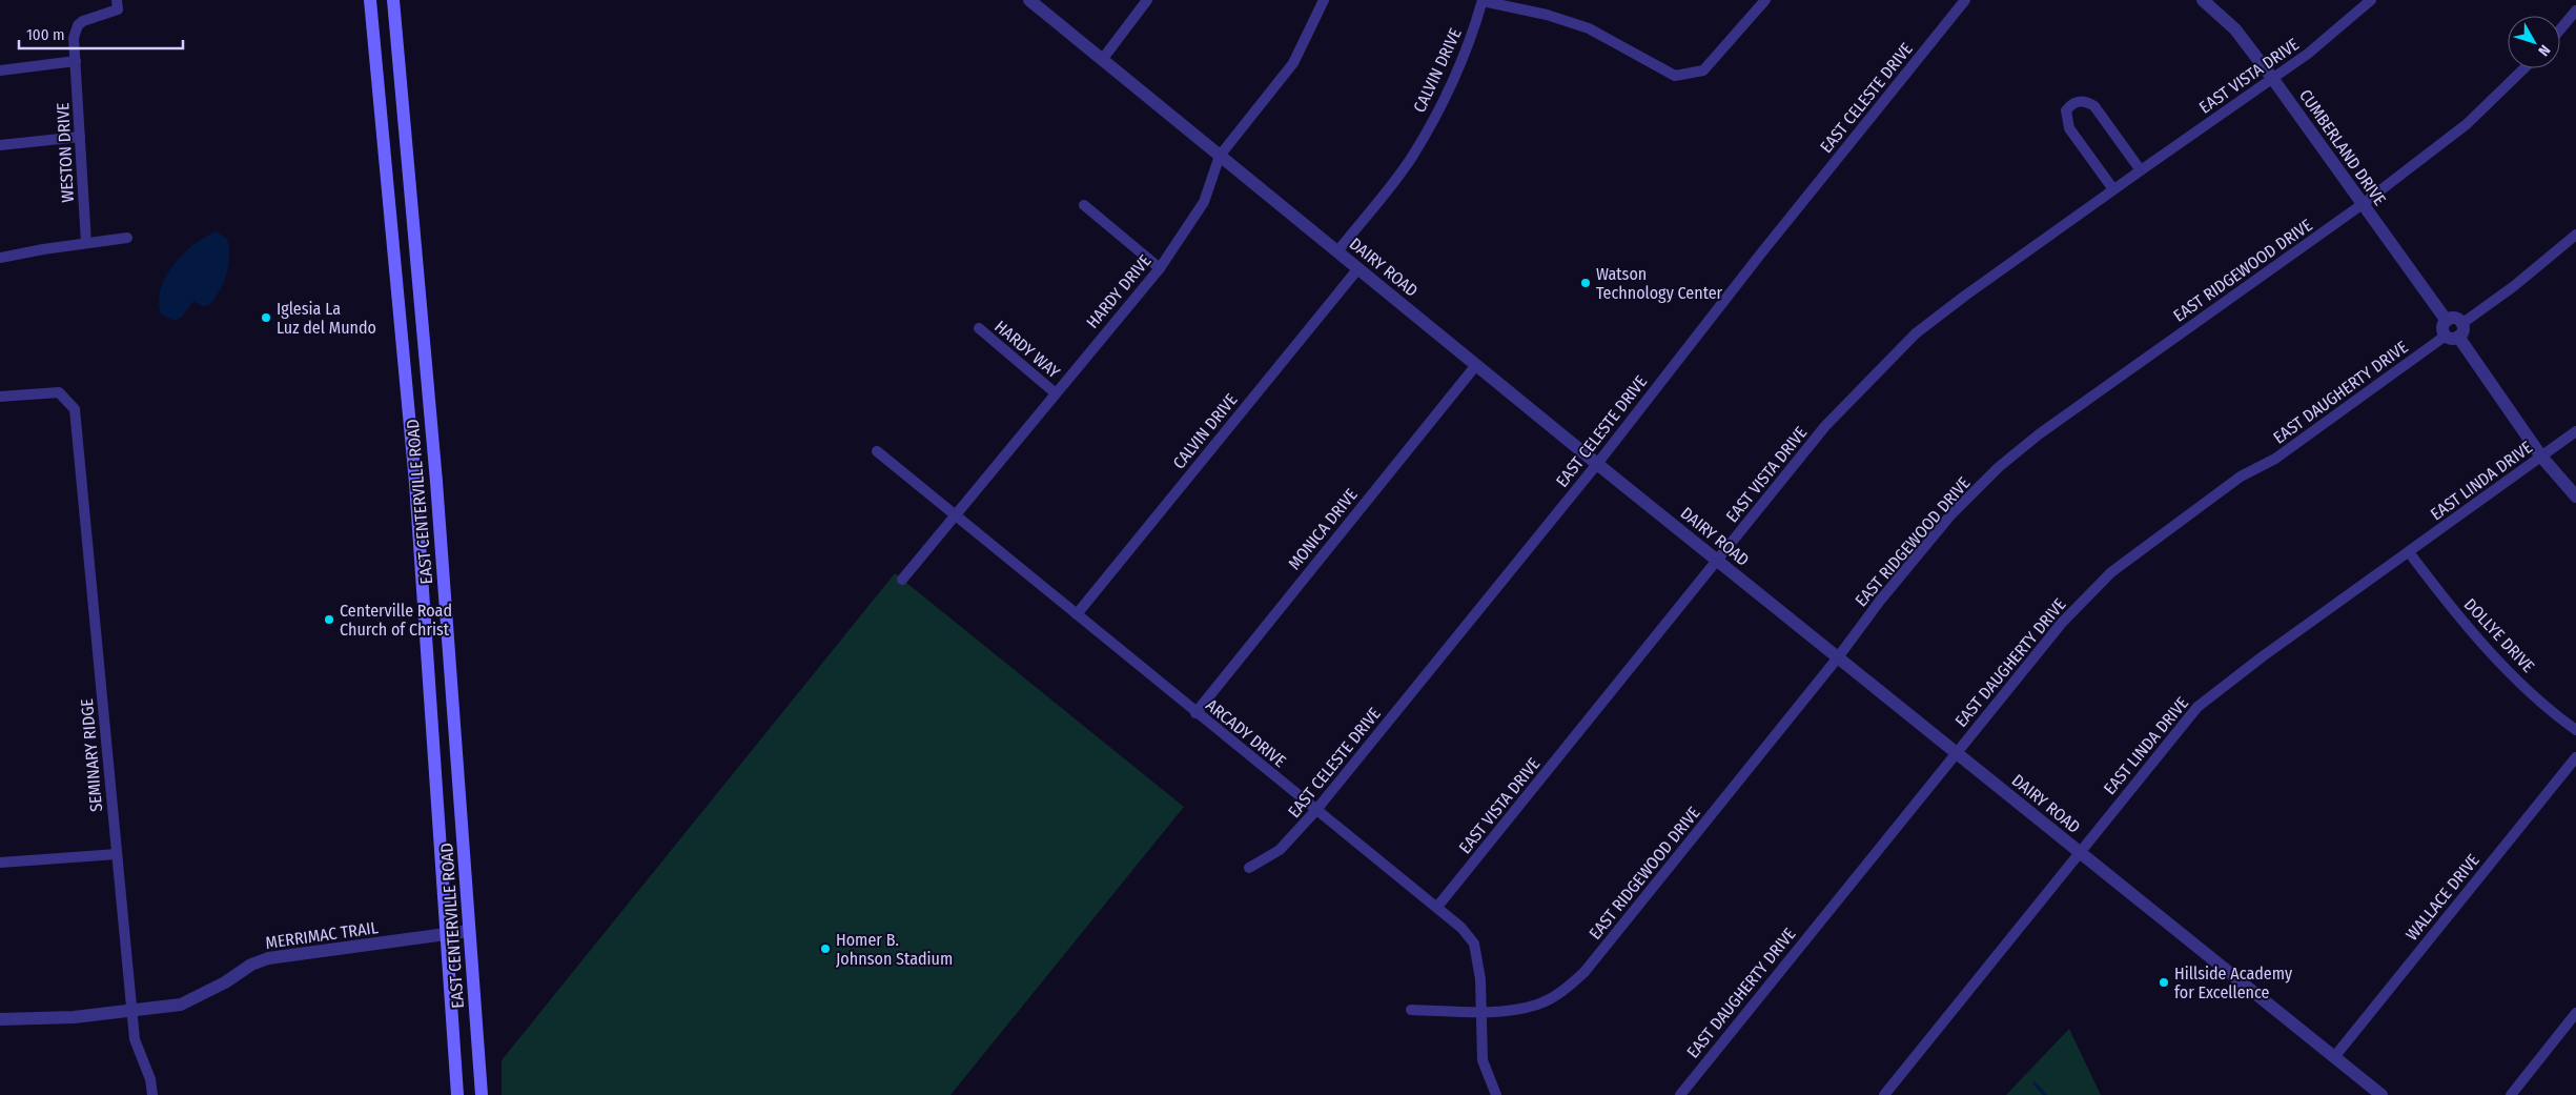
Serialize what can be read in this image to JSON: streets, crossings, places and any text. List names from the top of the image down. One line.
{"streets":{"main road":["EAST CENTERVILLE ROAD"],"street":["CALVIN DRIVE","EAST VISTA DRIVE","EAST CELESTE DRIVE","CUMBERLAND DRIVE","WESTON DRIVE","DAIRY ROAD","EAST RIDGEWOOD DRIVE","HARDY DRIVE","HARDY WAY","EAST DAUGHERTY DRIVE","EAST LINDA DRIVE","MONICA DRIVE","DOLLYE DRIVE","ARCADY DRIVE","SEMINARY RIDGE","WALLACE DRIVE","MERRIMAC TRAIL"]},"crossings":[["CALVIN DRIVE","DAIRY ROAD"],["CALVIN DRIVE","ARCADY DRIVE"],["EAST VISTA DRIVE","CUMBERLAND DRIVE"],["EAST VISTA DRIVE","DAIRY ROAD"],["EAST VISTA DRIVE","ARCADY DRIVE"],["EAST CELESTE DRIVE","DAIRY ROAD"],["EAST CELESTE DRIVE","ARCADY DRIVE"],["CUMBERLAND DRIVE","EAST RIDGEWOOD DRIVE"],["CUMBERLAND DRIVE","EAST DAUGHERTY DRIVE"],["DAIRY ROAD","EAST RIDGEWOOD DRIVE"],["DAIRY ROAD","HARDY DRIVE"],["DAIRY ROAD","EAST DAUGHERTY DRIVE"],["DAIRY ROAD","EAST LINDA DRIVE"],["DAIRY ROAD","MONICA DRIVE"],["DAIRY ROAD","WALLACE DRIVE"],["EAST RIDGEWOOD DRIVE","ARCADY DRIVE"],["HARDY DRIVE","HARDY WAY"],["HARDY DRIVE","ARCADY DRIVE"],["EAST LINDA DRIVE","DOLLYE DRIVE"],["EAST CENTERVILLE ROAD","MERRIMAC TRAIL"],["MONICA DRIVE","ARCADY DRIVE"],["SEMINARY RIDGE","MERRIMAC TRAIL"]],"places":["Watson Technology Center","Iglesia La Luz del Mundo","Centerville Road Church of Christ","Homer B. Johnson Stadium","Hillside Academy for Excellence"],"scale_bar":"100 m","north":"bottom right"}
